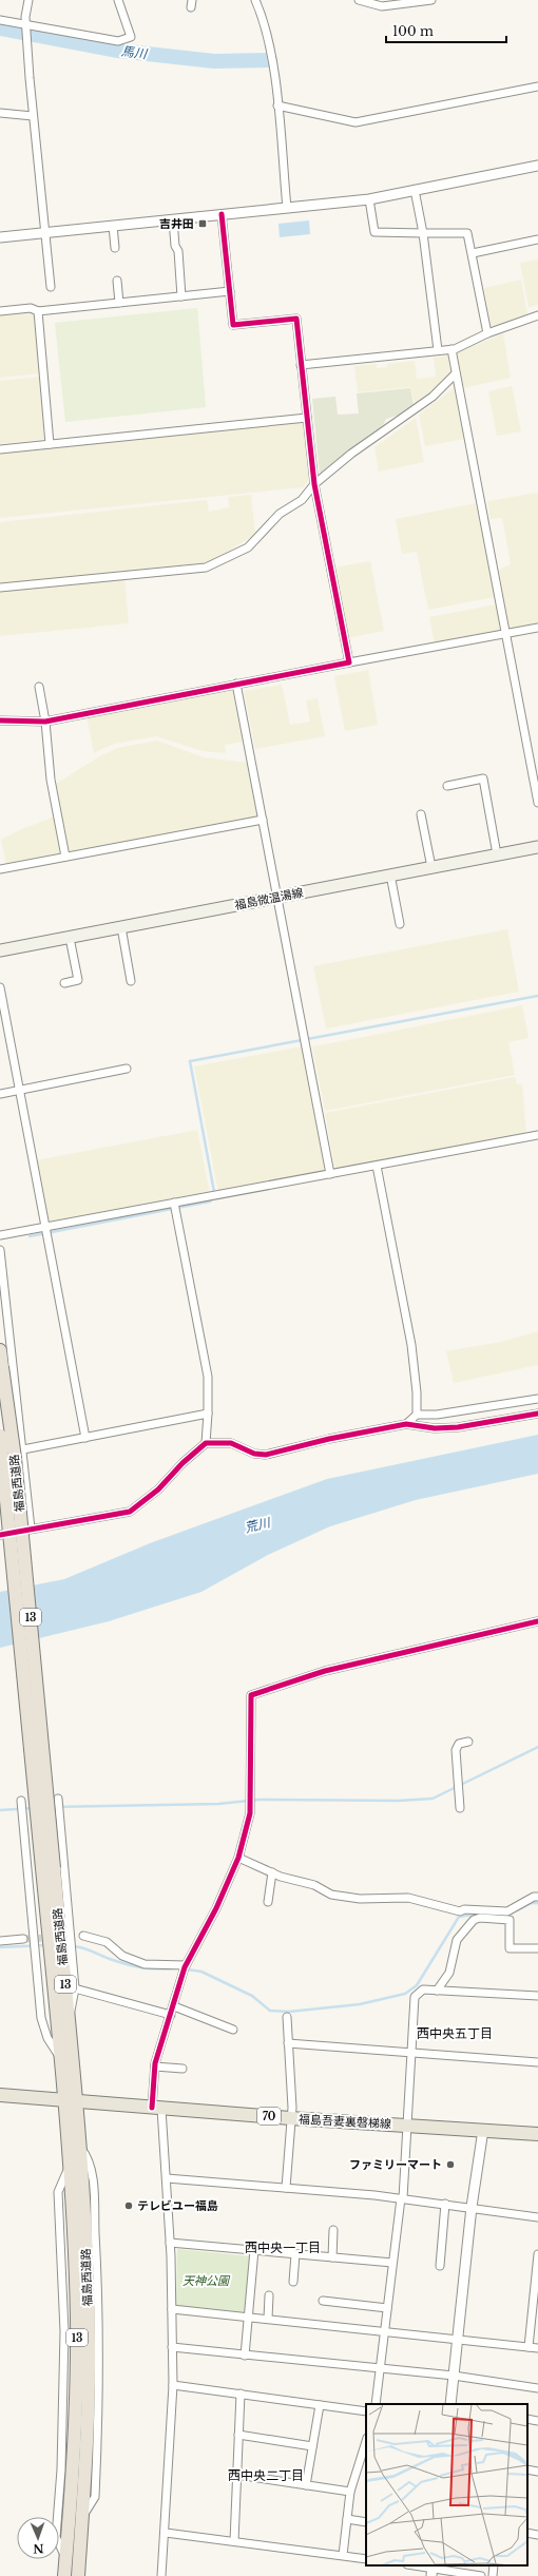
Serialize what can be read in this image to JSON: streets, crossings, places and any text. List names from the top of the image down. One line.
{"streets":{"highway":["福島西道路","13"],"main road":["福島微温湯線","70","福島吾妻裏磐梯線"]},"crossings":[["福島西道路","福島吾妻裏磐梯線"]],"districts":["西中央五丁目","西中央一丁目","西中央二丁目"],"water":["馬川","荒川"],"parks":["天神公園"],"places":{"transit":["吉井田"],"other":["ファミリーマート","テレビユー福島"]},"scale_bar":"100 m","north":"bottom"}
